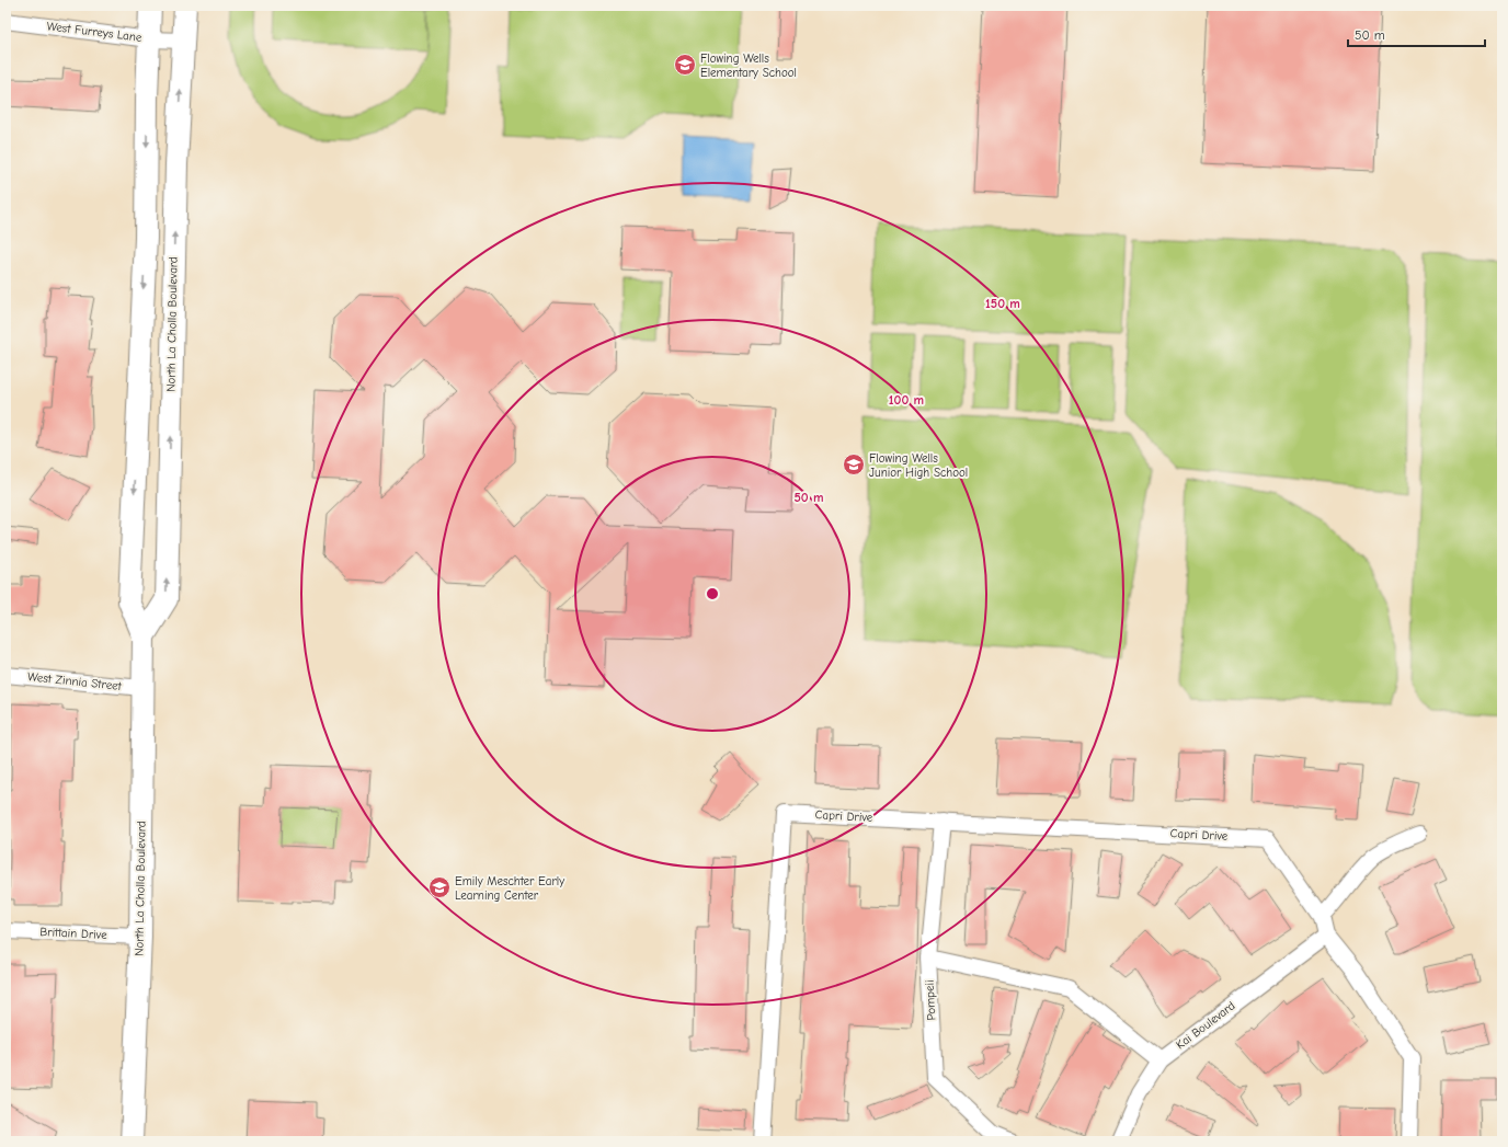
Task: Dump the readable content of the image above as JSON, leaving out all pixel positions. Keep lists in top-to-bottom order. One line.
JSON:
{"streets":{"street":["West Furreys Lane","North La Cholla Boulevard","West Zinnia Street","Capri Drive","Brittain Drive","Pompeii","Kai Boulevard"]},"crossings":[["West Furreys Lane","North La Cholla Boulevard"],["North La Cholla Boulevard","West Zinnia Street"],["North La Cholla Boulevard","Brittain Drive"],["Capri Drive","Pompeii"],["Capri Drive","Kai Boulevard"]],"places":{"school or university":["Flowing Wells Elementary School","Flowing Wells Junior High School","Emily Meschter Early Learning Center"]},"scale_bar":"50 m","rings":["150 m","100 m","50 m"]}
